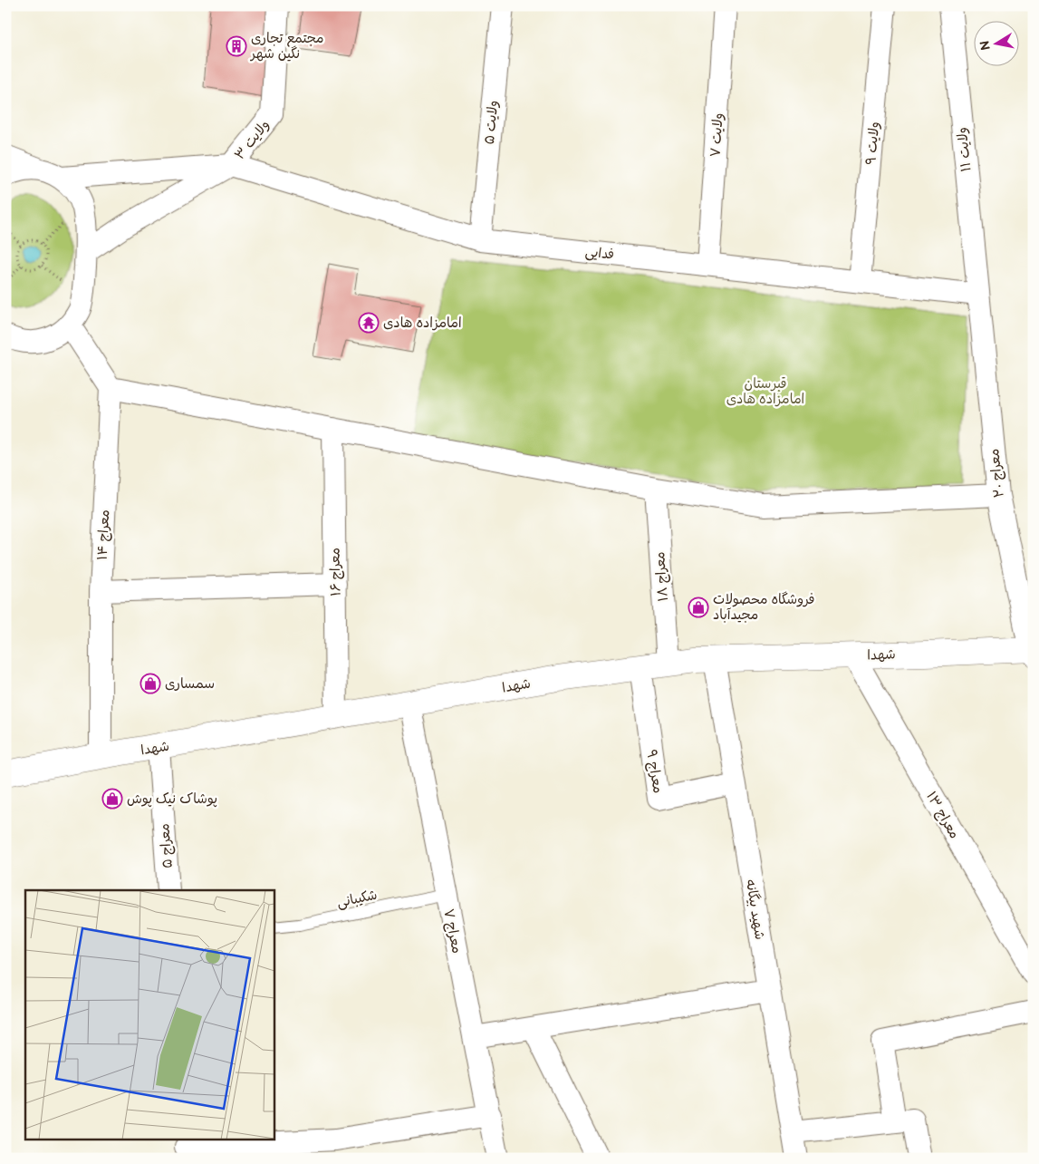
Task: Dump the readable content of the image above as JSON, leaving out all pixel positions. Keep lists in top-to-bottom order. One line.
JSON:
{"streets":{"street":["ولایت ۵","ولایت ۷","ولایت ۳","ولایت ۹","ولایت ۱۱","فدایی","معراج ۲۰","معراج ۱۴","معراج ۱۶","معراج ۱۸","شهدا","معراج ۹","معراج ۱۳","معراج ۵","شهید بیگانه","معراج ۷"],"lane":["شکیبانی"]},"crossings":[["ولایت ۵","فدایی"],["ولایت ۷","فدایی"],["ولایت ۳","فدایی"],["ولایت ۹","فدایی"],["ولایت ۱۱","فدایی"],["ولایت ۱۱","معراج ۲۰"],["فدایی","معراج ۲۰"],["معراج ۲۰","شهدا"],["معراج ۱۴","شهدا"],["معراج ۱۶","شهدا"],["معراج ۱۸","شهدا"],["شهدا","معراج ۹"],["شهدا","معراج ۱۳"],["شهدا","معراج ۵"],["شهدا","شهید بیگانه"],["شهدا","معراج ۷"],["معراج ۹","شهید بیگانه"],["شکیبانی","معراج ۷"]],"parks":["قبرستان امامزاده هادی"],"places":{"building":["مجتمع تجاری نگین شهر"],"temple":["امامزاده هادی"],"shop":["فروشگاه محصولات مجیدآباد","سمساری","پوشاک نیک پوش"]},"north":"left"}
